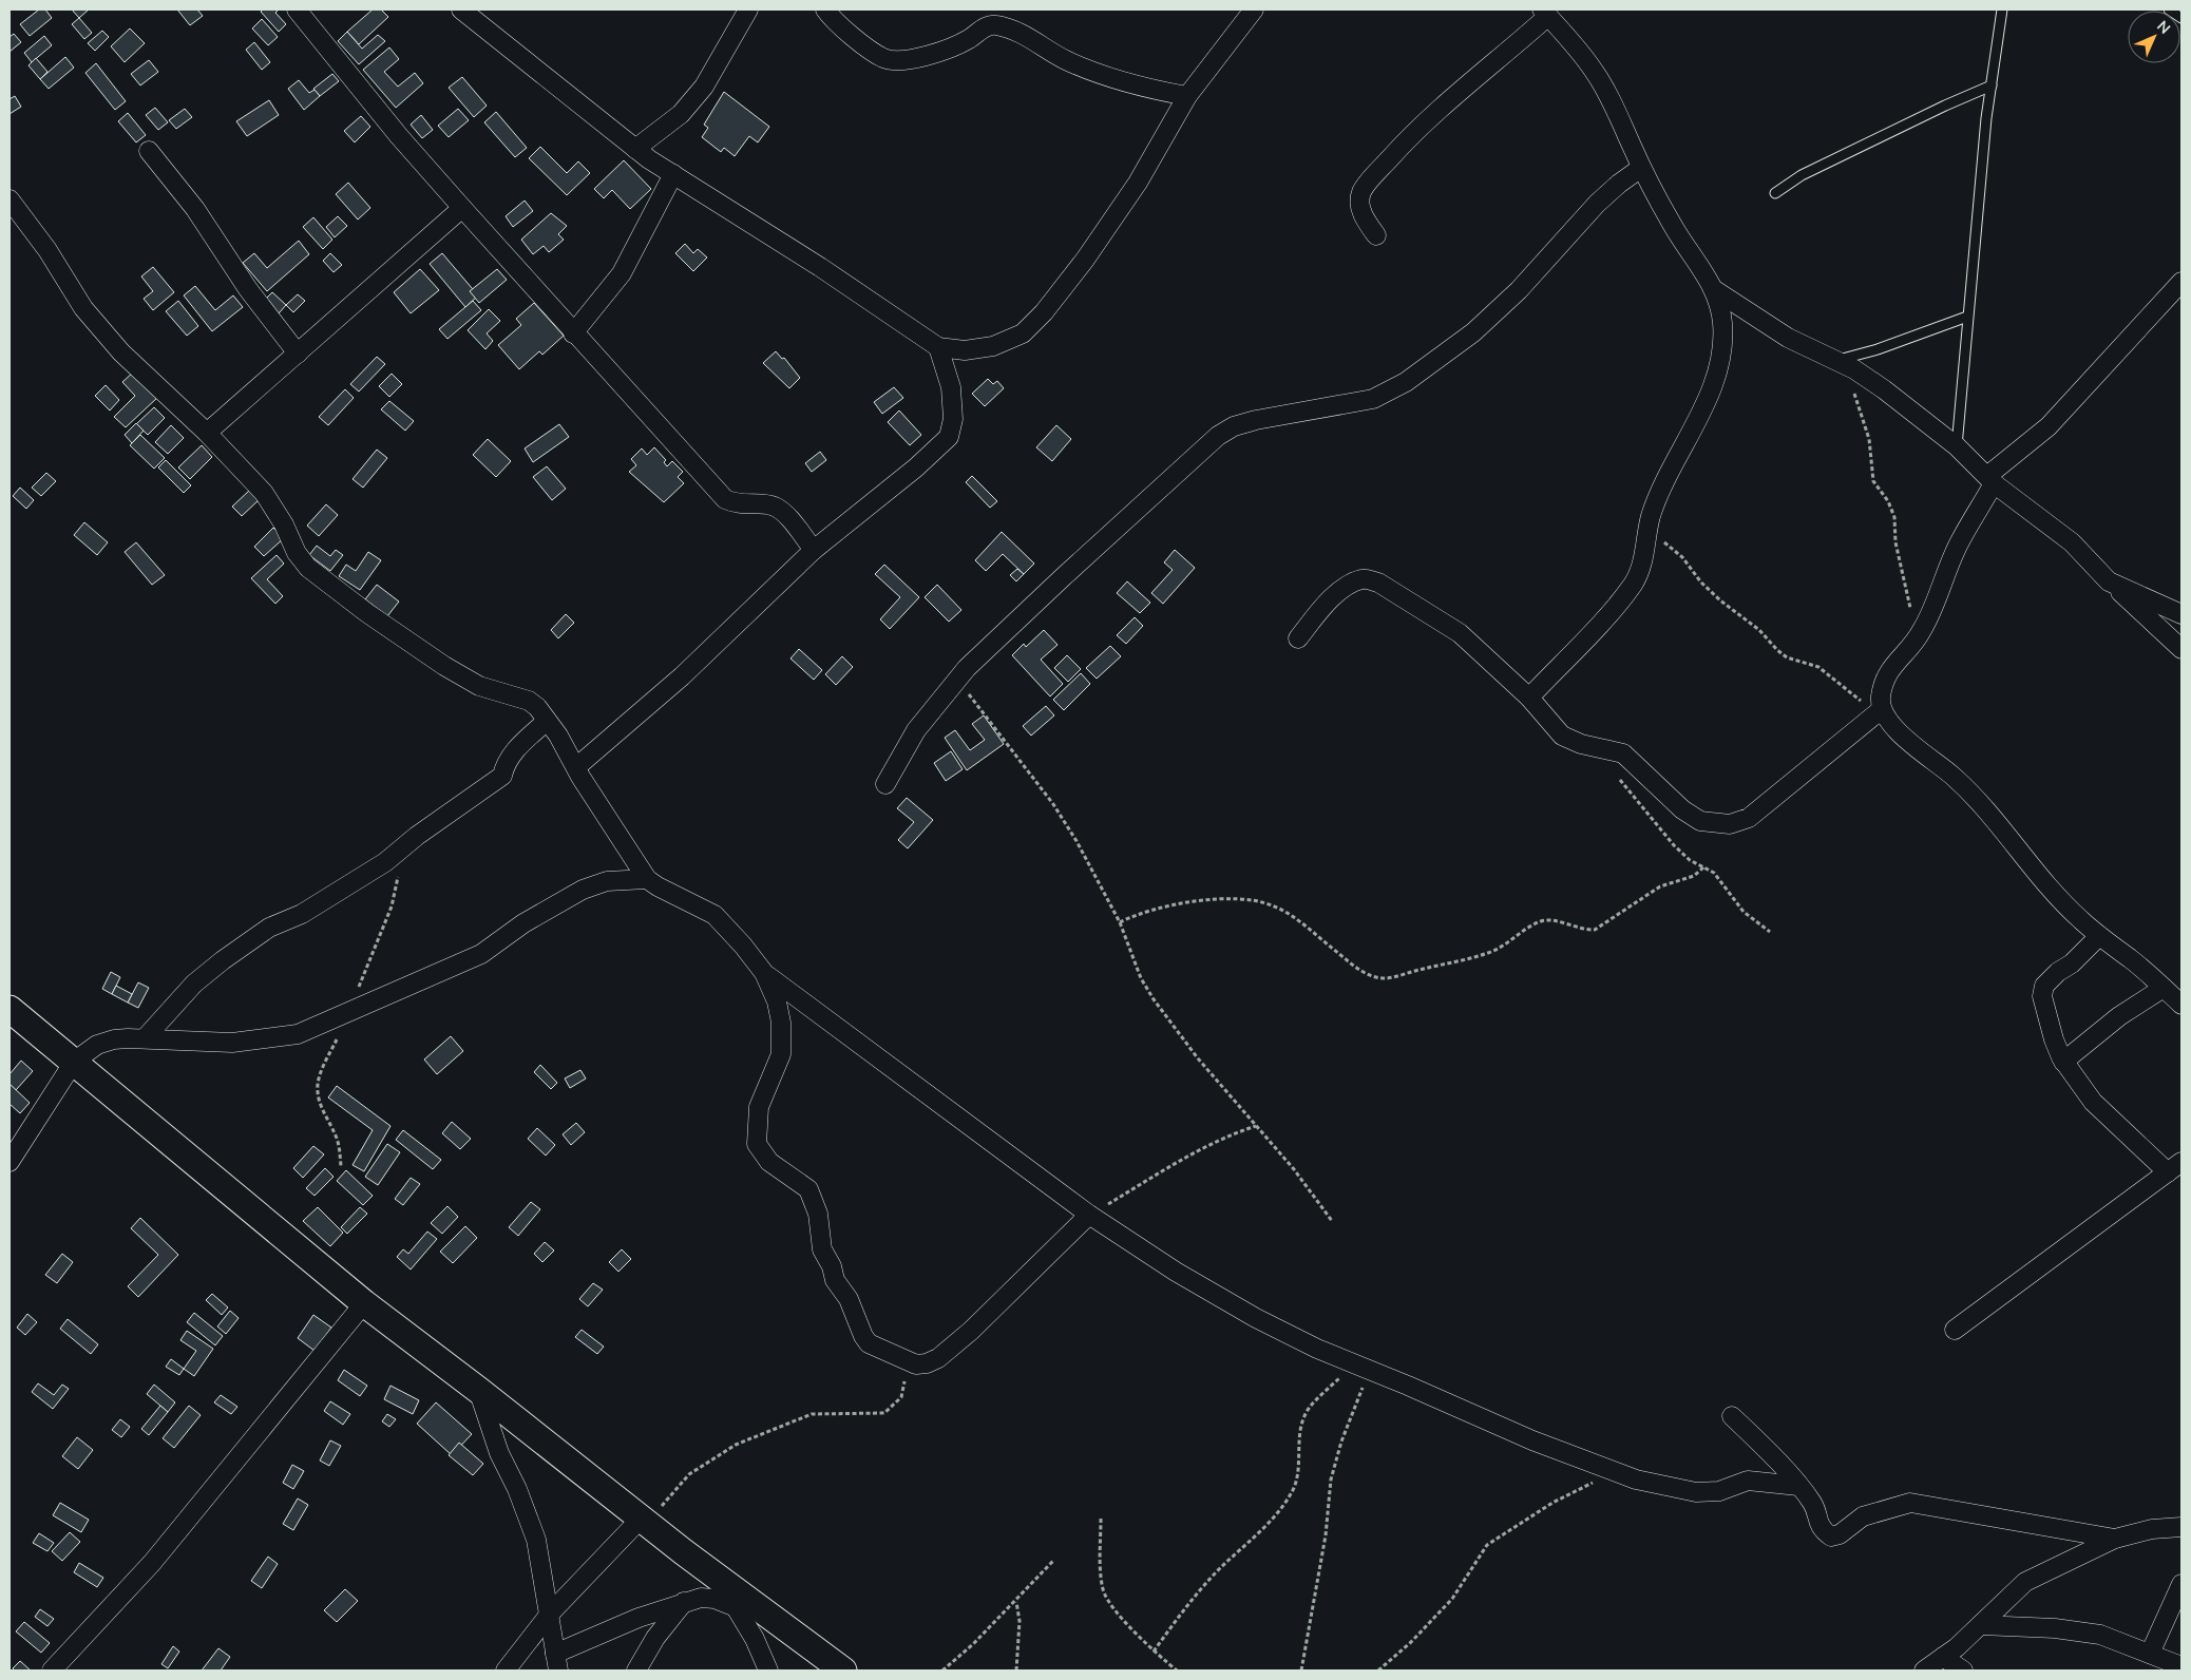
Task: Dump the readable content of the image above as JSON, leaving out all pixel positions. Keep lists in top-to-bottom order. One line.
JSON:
{"north":"top right"}
